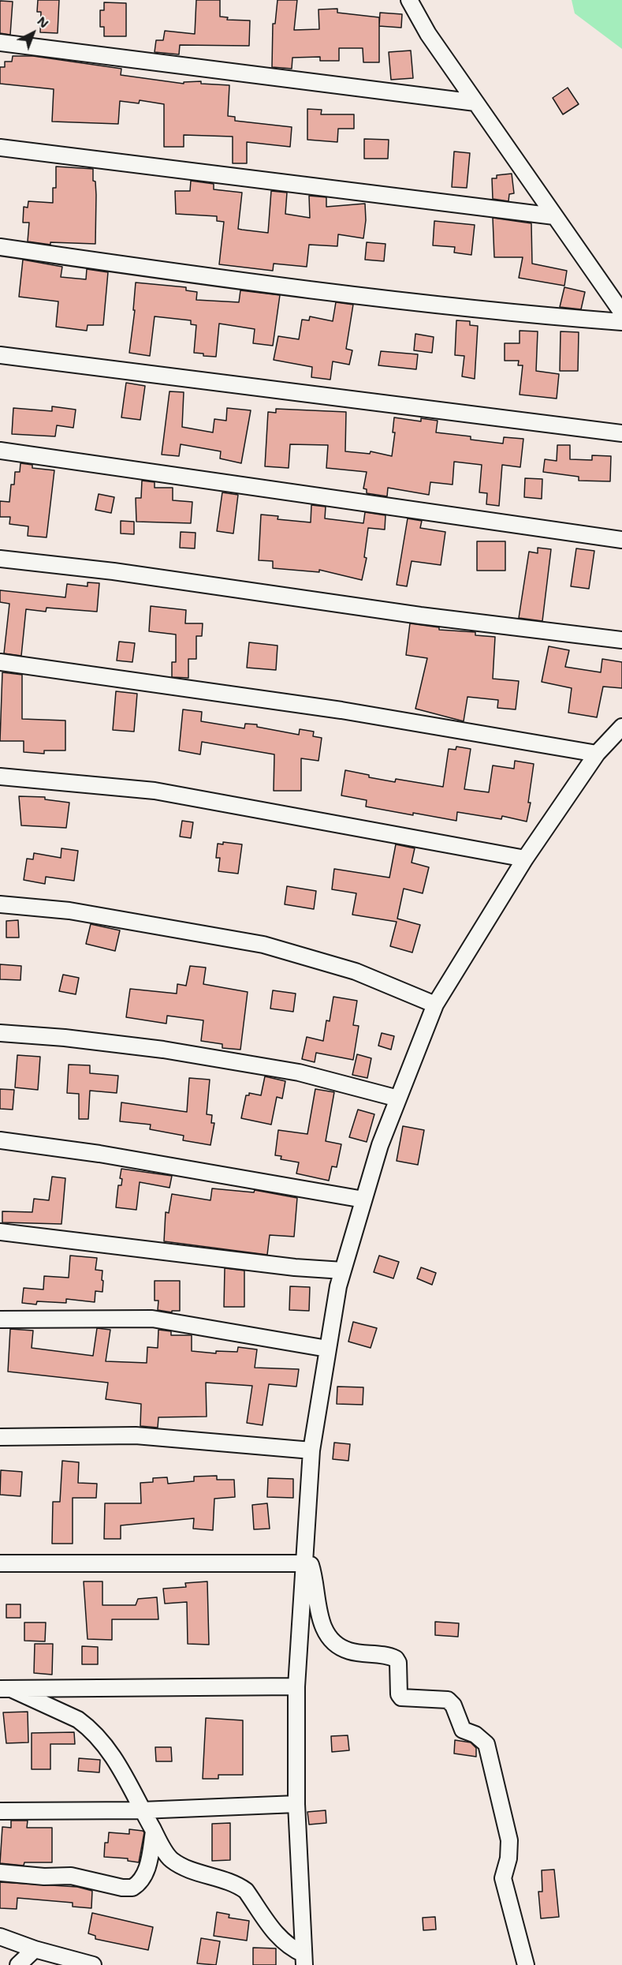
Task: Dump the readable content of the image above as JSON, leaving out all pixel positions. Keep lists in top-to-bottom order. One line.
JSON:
{"north":"top right"}
